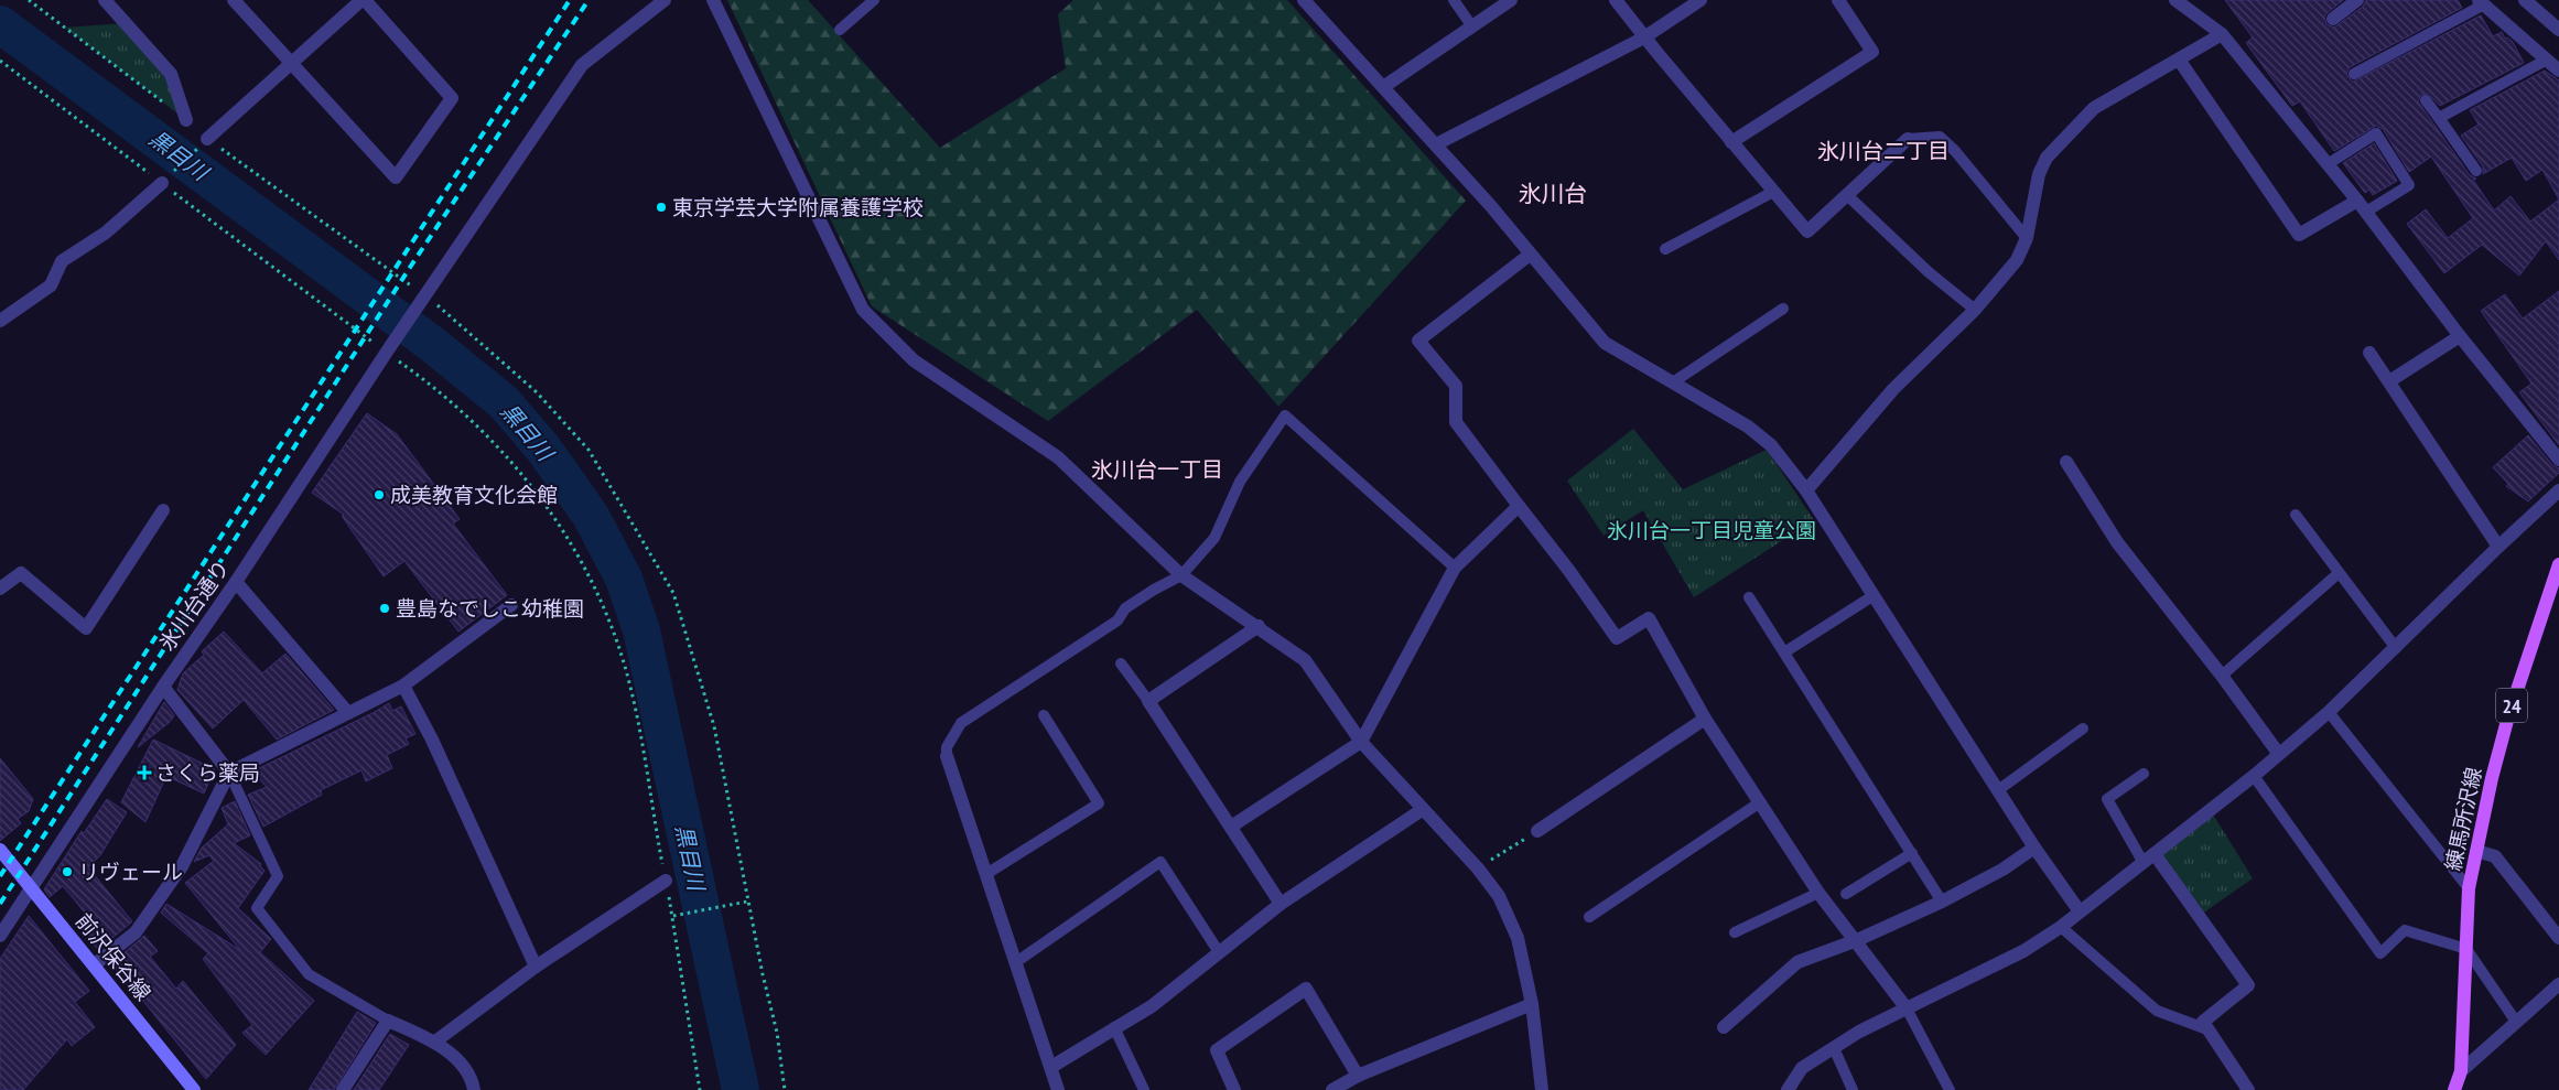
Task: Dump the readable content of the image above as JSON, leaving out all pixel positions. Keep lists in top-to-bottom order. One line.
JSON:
{"streets":{"main road":["24","練馬所沢線","前沢保谷線"],"street":["氷川台通り"]},"crossings":[["氷川台通り","前沢保谷線"]],"districts":["氷川台二丁目","氷川台","氷川台一丁目"],"water":["黒目川"],"parks":["氷川台一丁目児童公園"],"places":{"other":["東京学芸大学附属養護学校","成美教育文化会館","豊島なでしこ幼稚園","リヴェール"],"health":["さくら薬局"]}}
